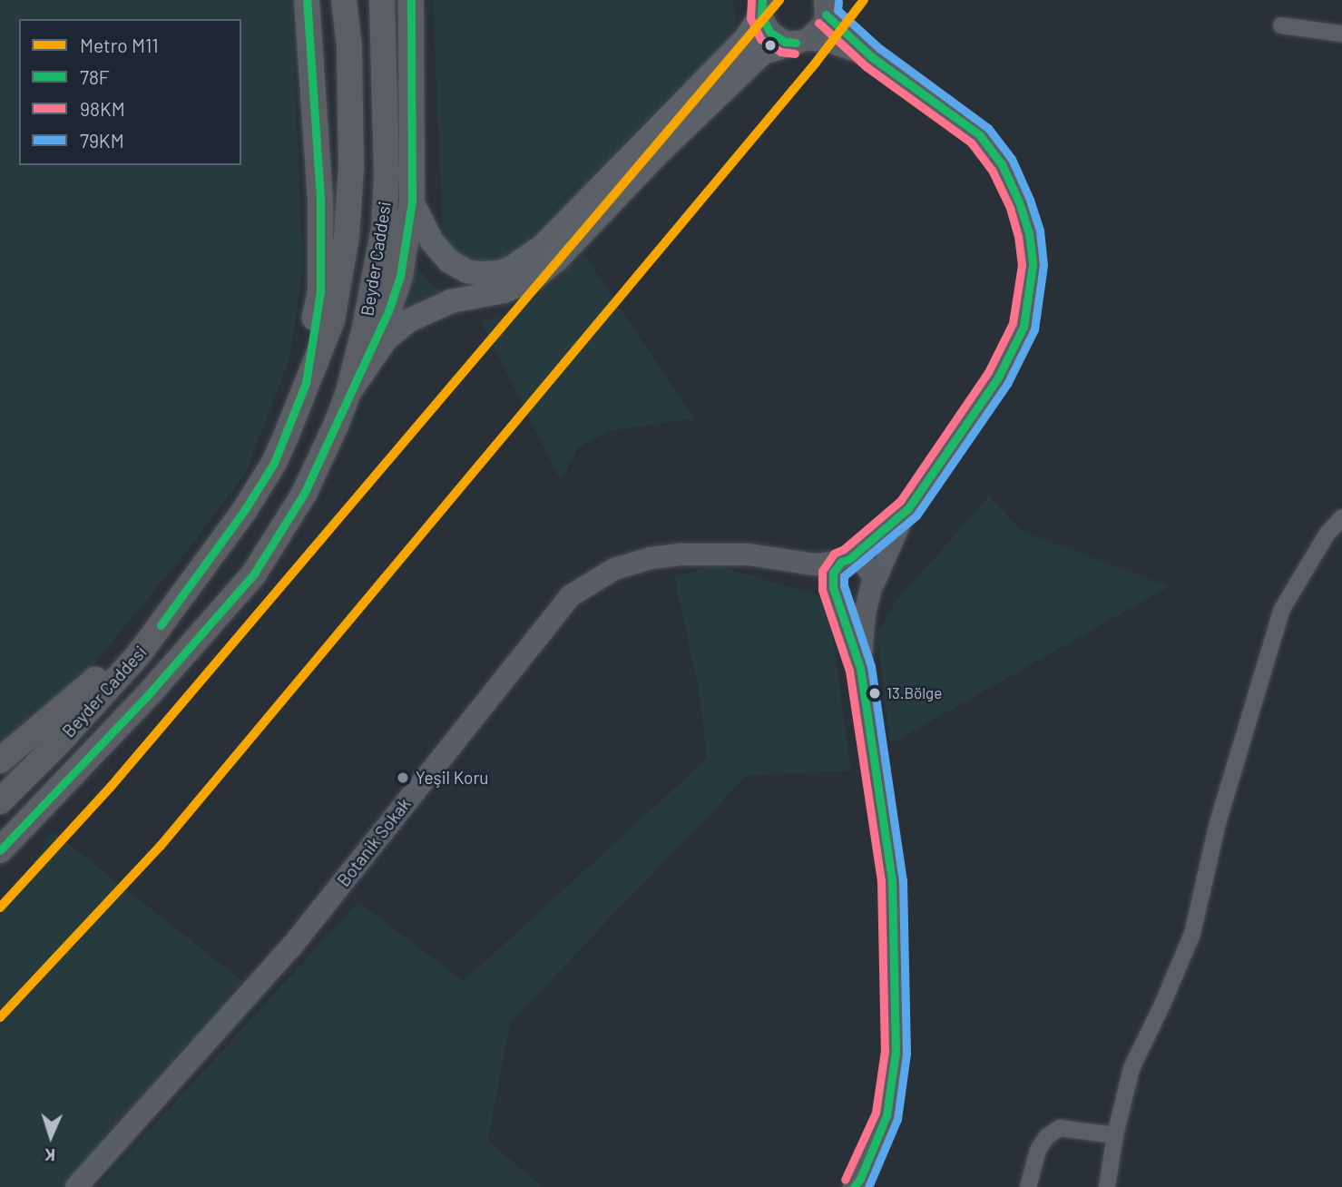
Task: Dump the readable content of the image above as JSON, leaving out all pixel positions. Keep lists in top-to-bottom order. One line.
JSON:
{"streets":{"highway":["Beyder Caddesi"],"main road":["Botanik Sokak"]},"places":["13.Bölge","Yeşil Koru"],"lines":["metro line M11","transit line 78F","transit line 98KM","transit line 79KM"],"legend":["Metro M11","78F","98KM","79KM"],"north":"bottom"}
